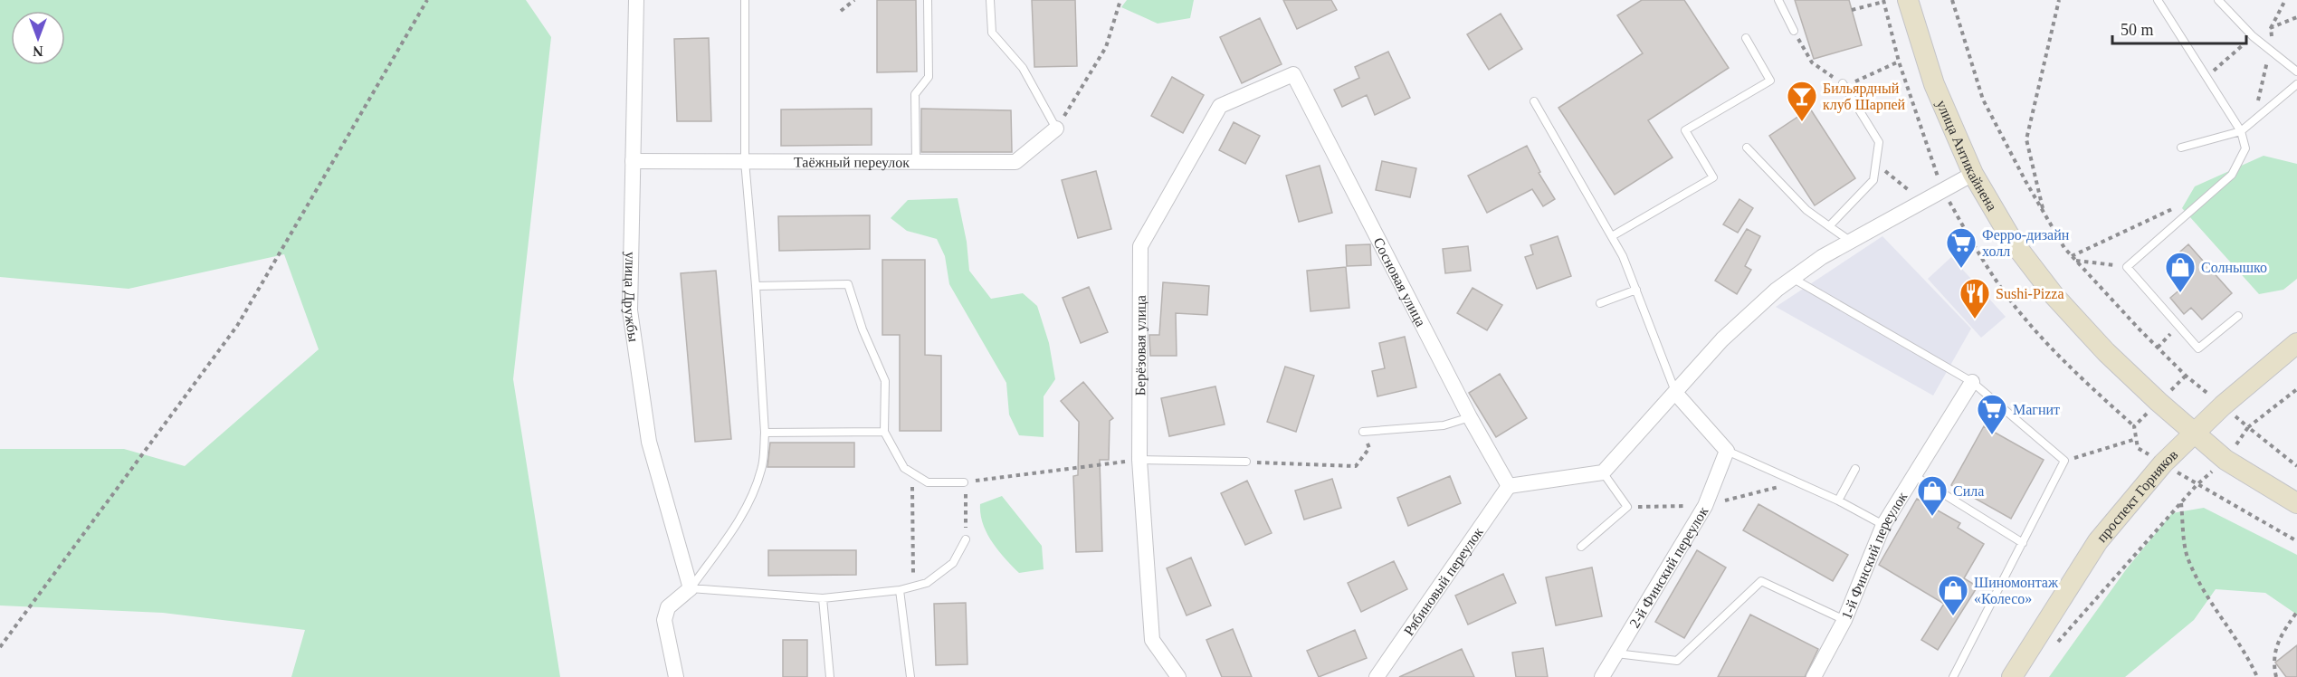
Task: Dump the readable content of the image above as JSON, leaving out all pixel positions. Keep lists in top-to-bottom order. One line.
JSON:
{"streets":{"main road":["улица Антикайнена","проспект Горняков"],"street":["Таёжный переулок","Сосновая улица","улица Дружбы","Берёзовая улица","1-й Финский переулок","2-й Финский переулок","Рябиновый переулок"]},"crossings":[["улица Антикайнена","проспект Горняков"],["Таёжный переулок","улица Дружбы"],["Сосновая улица","Берёзовая улица"],["Сосновая улица","Рябиновый переулок"]],"places":{"bar":["Бильярдный клуб Шарпей"],"supermarket":["Ферро-дизайн холл","Магнит"],"shop":["Солнышко","Сила","Шиномонтаж «Колесо»"],"restaurant":["Sushi-Pizza"]},"scale_bar":"50 m","north":"bottom"}
